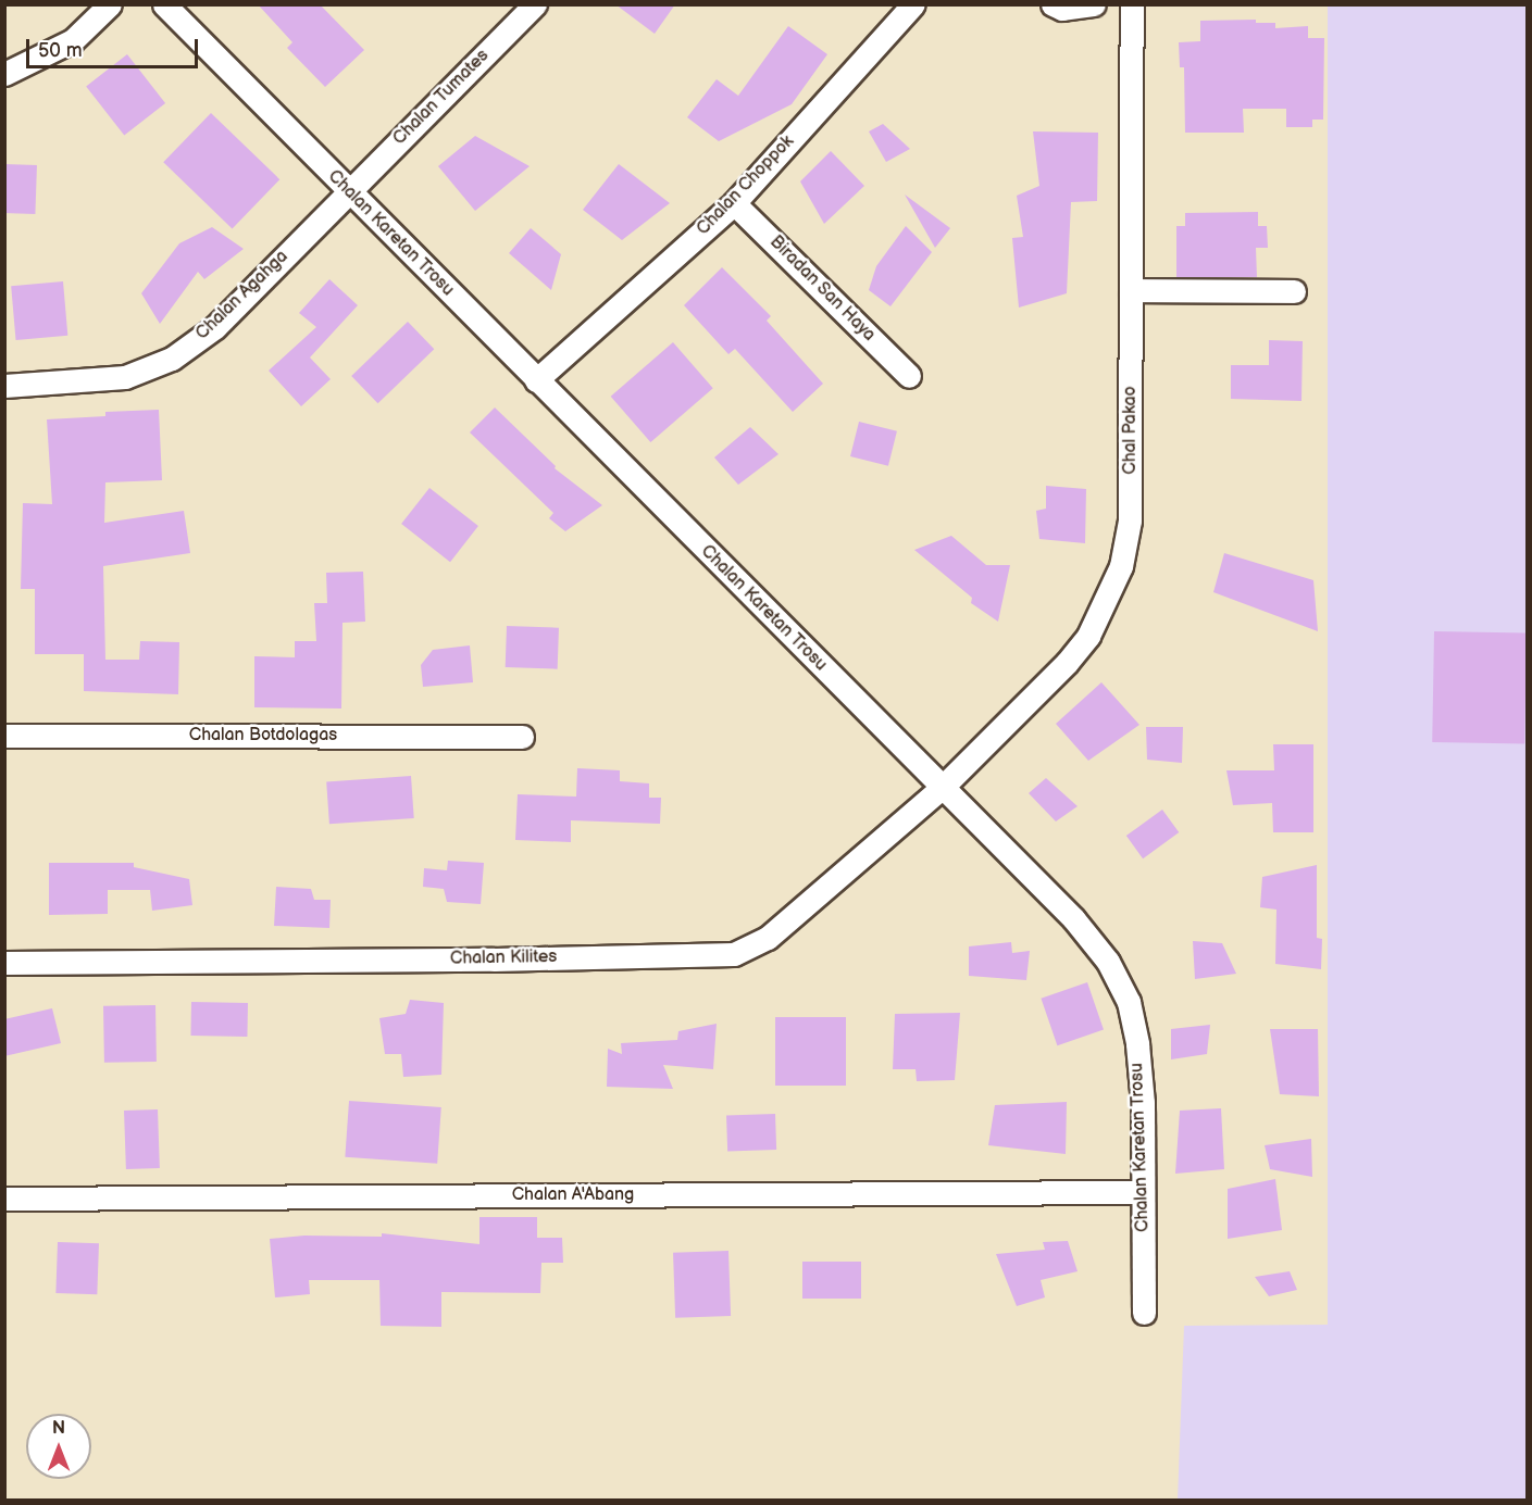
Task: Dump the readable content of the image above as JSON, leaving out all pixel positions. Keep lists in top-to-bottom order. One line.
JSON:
{"streets":{"street":["Chalan Tumates","Chalan Choppok","Chalan Karetan Trosu","Biradan San Haya","Chalan Agahga","Chal Pakao","Chalan Botdolagas","Chalan Kilites","Chalan A'Abang"]},"crossings":[["Chalan Tumates","Chalan Karetan Trosu"],["Chalan Tumates","Chalan Agahga"],["Chalan Choppok","Chalan Karetan Trosu"],["Chalan Choppok","Biradan San Haya"],["Chalan Karetan Trosu","Chalan Agahga"],["Chalan Karetan Trosu","Chal Pakao"],["Chalan Karetan Trosu","Chalan Kilites"],["Chalan Karetan Trosu","Chalan A'Abang"],["Chal Pakao","Chalan Kilites"]],"scale_bar":"50 m","north":"top"}
